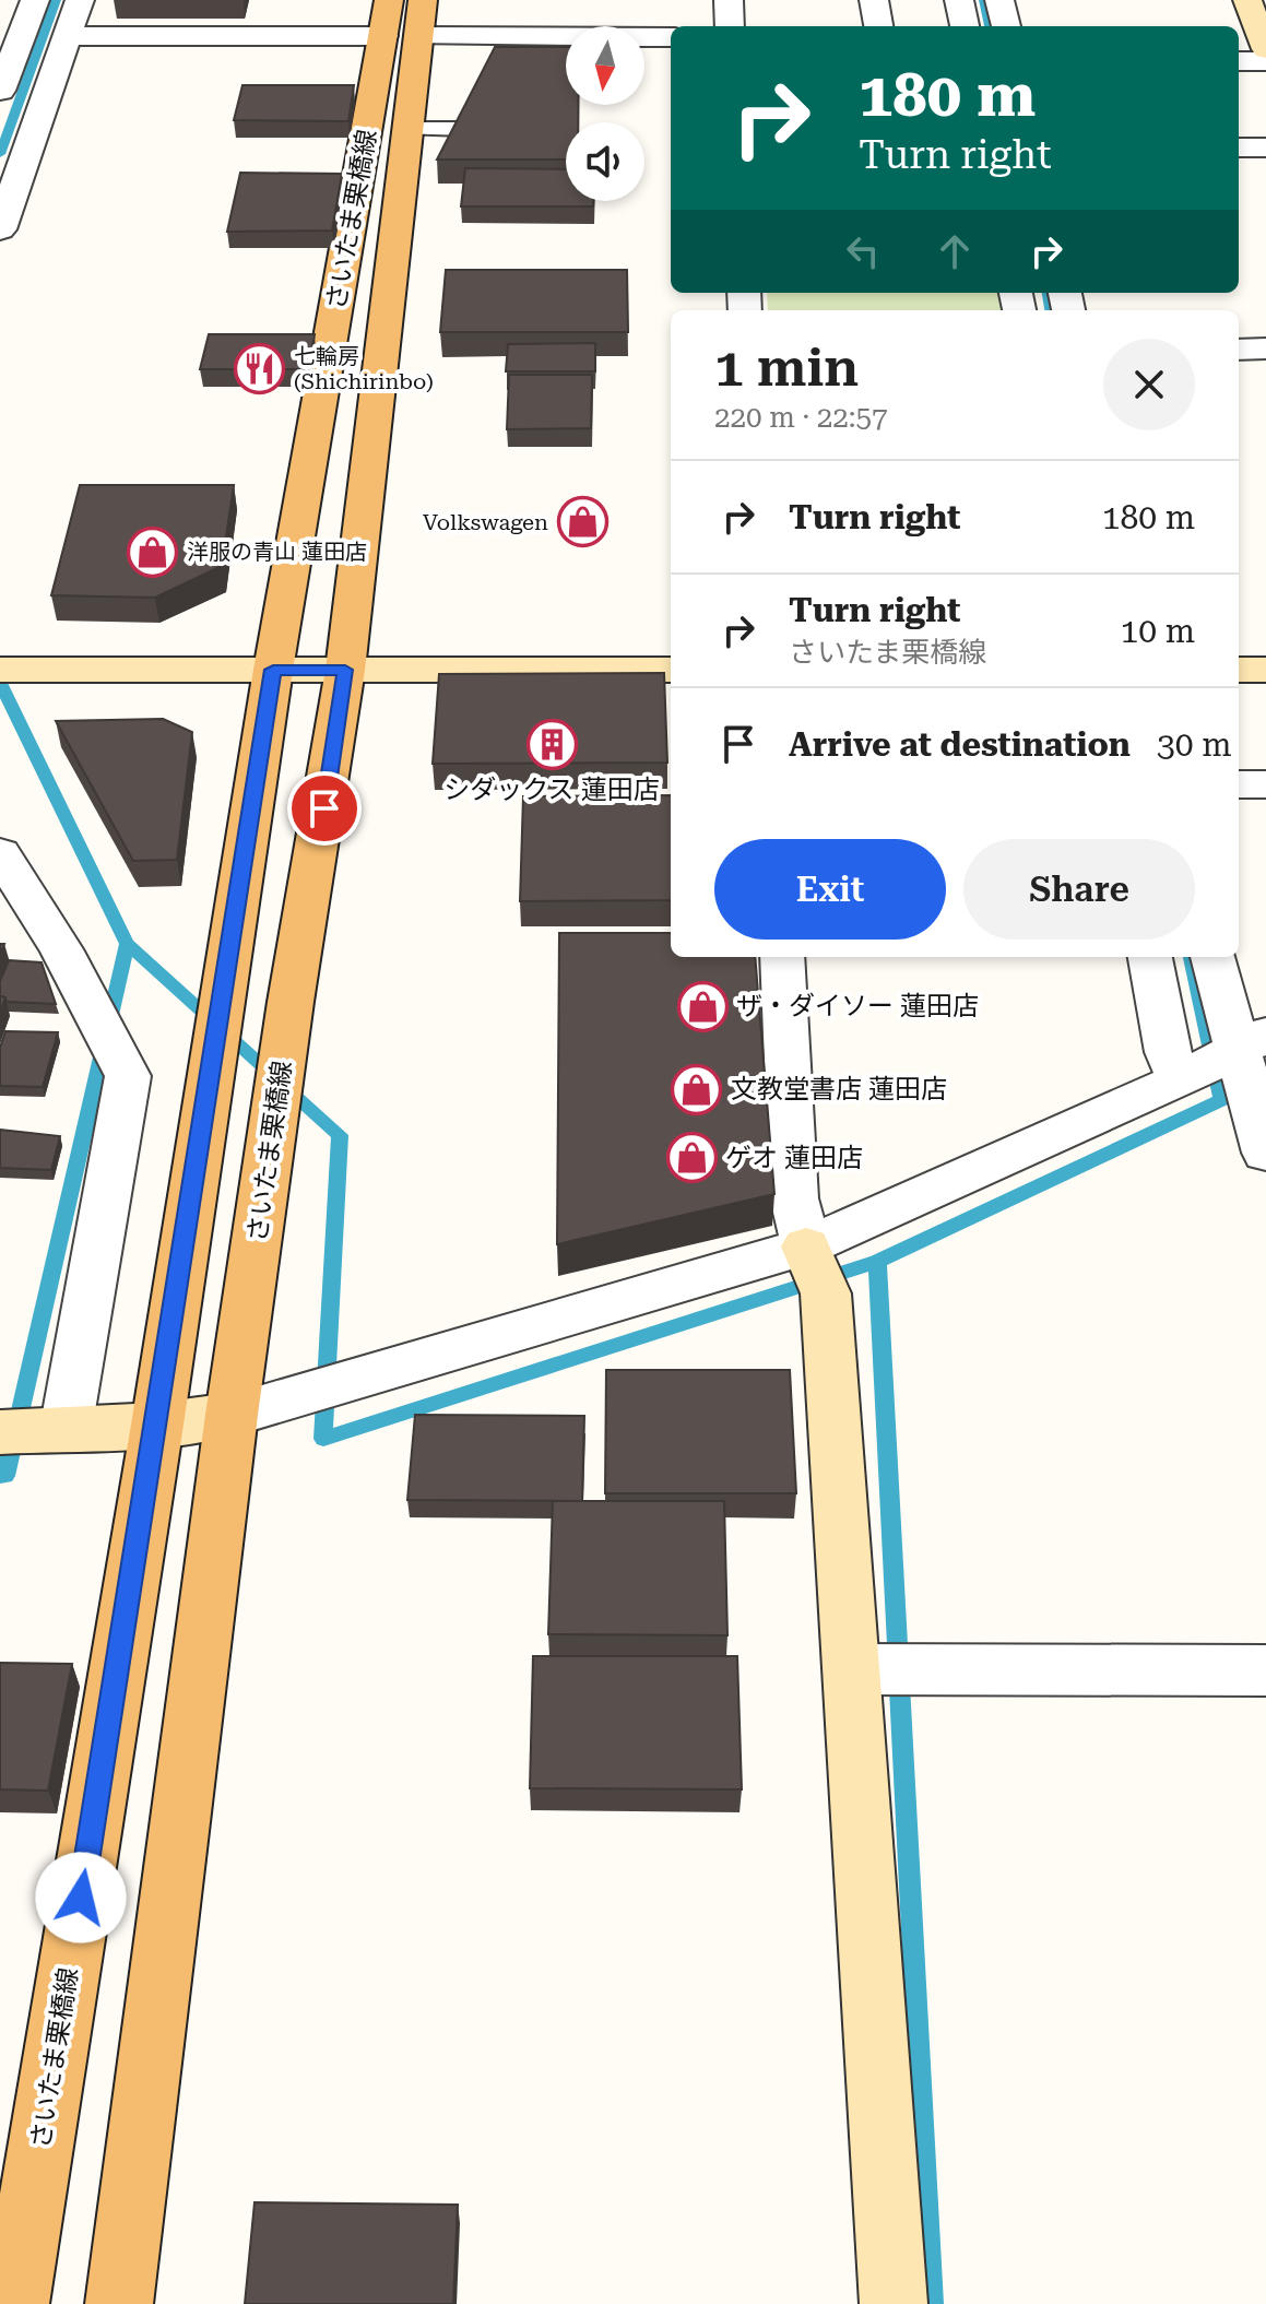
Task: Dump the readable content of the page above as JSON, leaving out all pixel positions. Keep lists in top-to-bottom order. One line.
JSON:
{"streets":{"main road":["さいたま栗橋線"]},"places":{"restaurant":["七輪房 (Shichirinbo)"],"shop":["Volkswagen","洋服の青山 蓮田店","ザ・ダイソー 蓮田店","文教堂書店 蓮田店","ゲオ 蓮田店"],"building":["シダックス 蓮田店"]},"north":"bottom","page":{"turn":["180 m","Turn right"],"heading":["1 min","220 m · 22:57"],"list":[{"name":"Turn right","value":"180 m"},{"name":"Turn right","note":"さいたま栗橋線","value":"10 m"},{"name":"Arrive at destination","value":"30 m"}],"buttons":["Exit","Share"]}}
